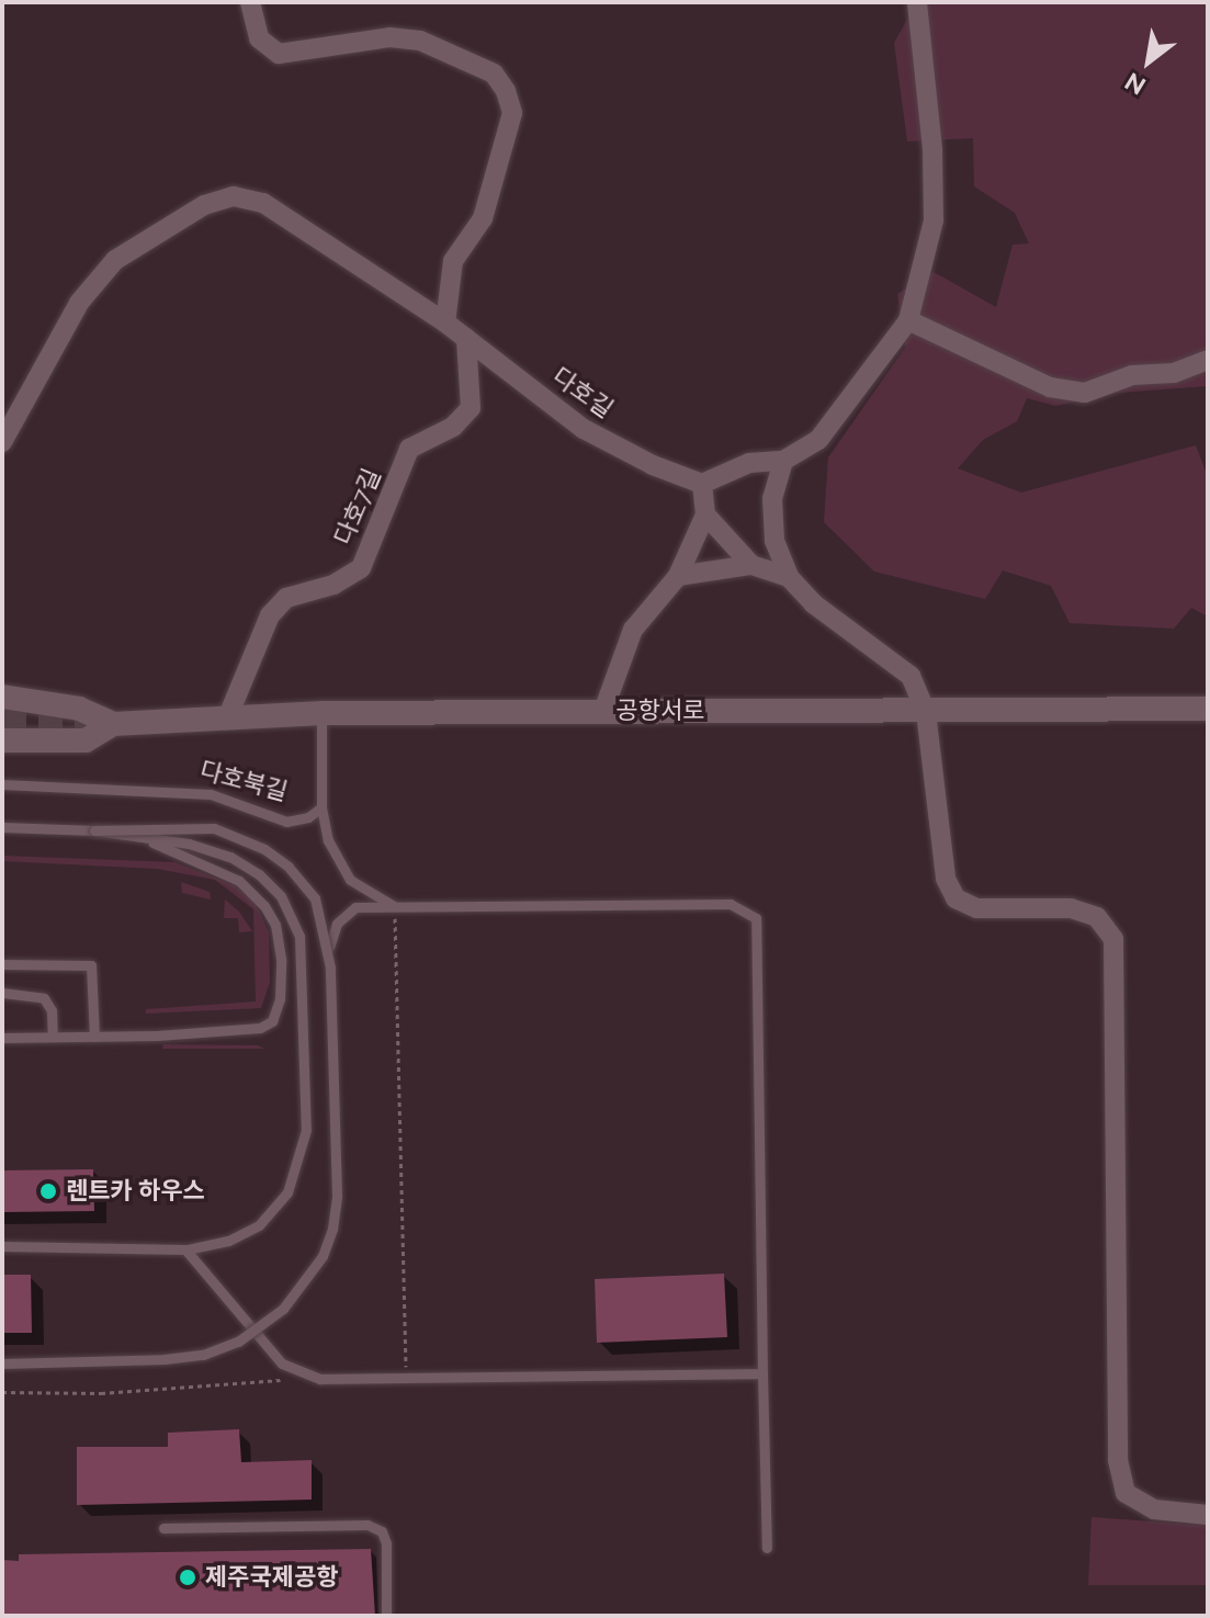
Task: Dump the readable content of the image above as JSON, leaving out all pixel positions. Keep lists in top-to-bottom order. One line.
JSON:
{"streets":{"street":["다호길","다호7길","공항서로"],"lane":["다호북길"]},"crossings":[["다호길","다호7길"],["다호7길","공항서로"],["공항서로","다호북길"]],"places":["렌트카 하우스","제주국제공항"],"north":"bottom left"}
